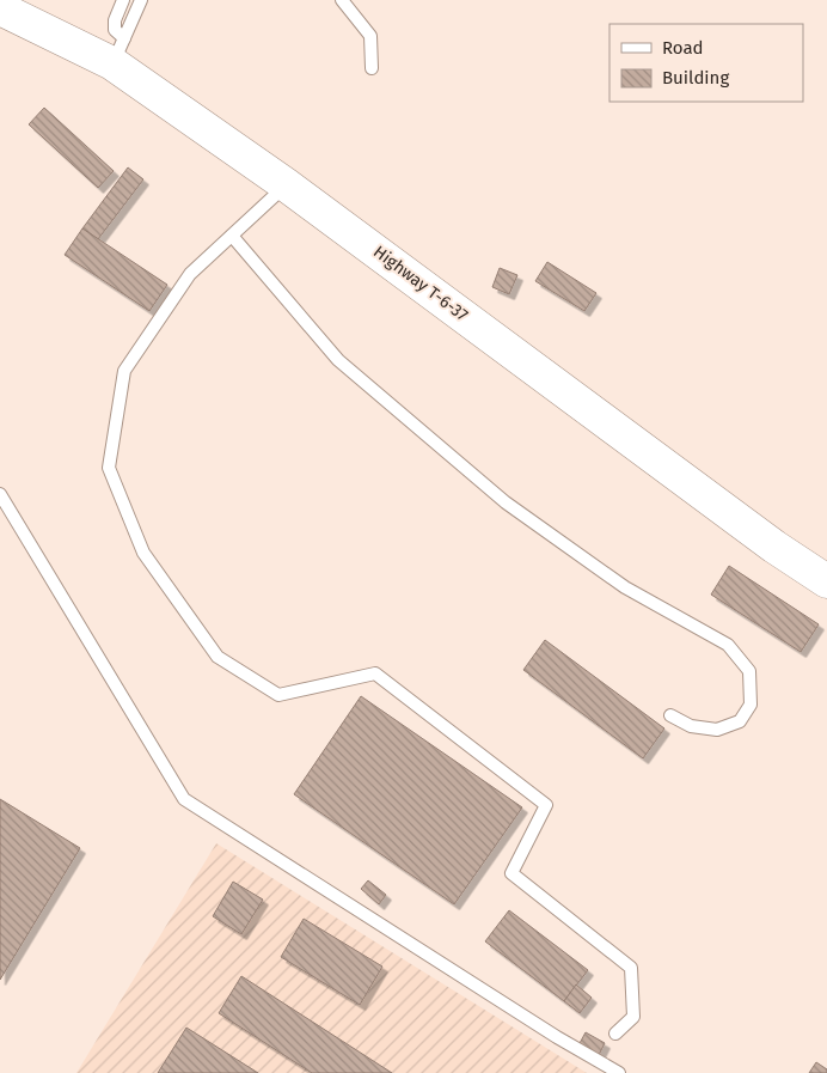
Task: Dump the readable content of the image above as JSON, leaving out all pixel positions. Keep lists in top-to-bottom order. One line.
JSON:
{"streets":{"main road":["Highway T-6-37"]},"legend":["Road","Building"]}
